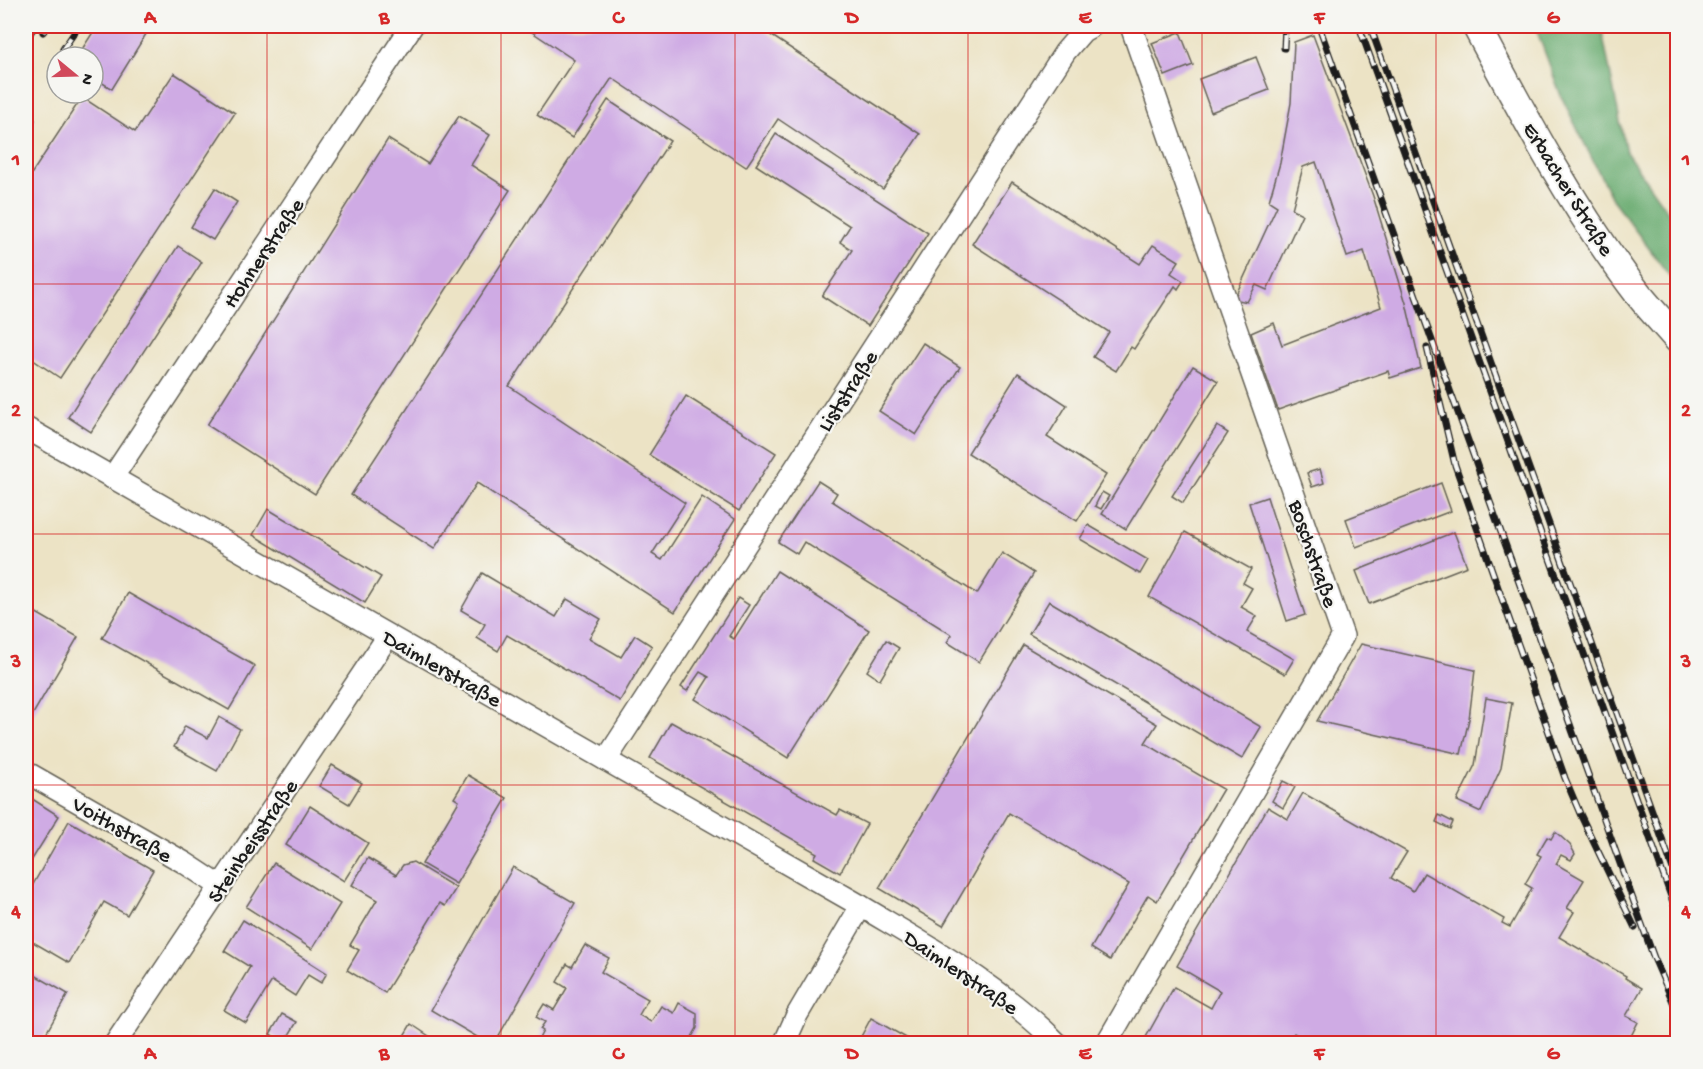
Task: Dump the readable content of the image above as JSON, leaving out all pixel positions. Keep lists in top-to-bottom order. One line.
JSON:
{"streets":{"main road":["Erbacher Straße"],"street":["Hohnerstraße","Liststraße","Boschstraße","Daimlerstraße","Voithstraße","Steinbeisstraße"]},"crossings":[["Hohnerstraße","Daimlerstraße"],["Liststraße","Daimlerstraße"],["Daimlerstraße","Steinbeisstraße"],["Voithstraße","Steinbeisstraße"]],"north":"right","grid":{"columns":["A","B","C","D","E","F","G"],"rows":["1","2","3","4"]}}
